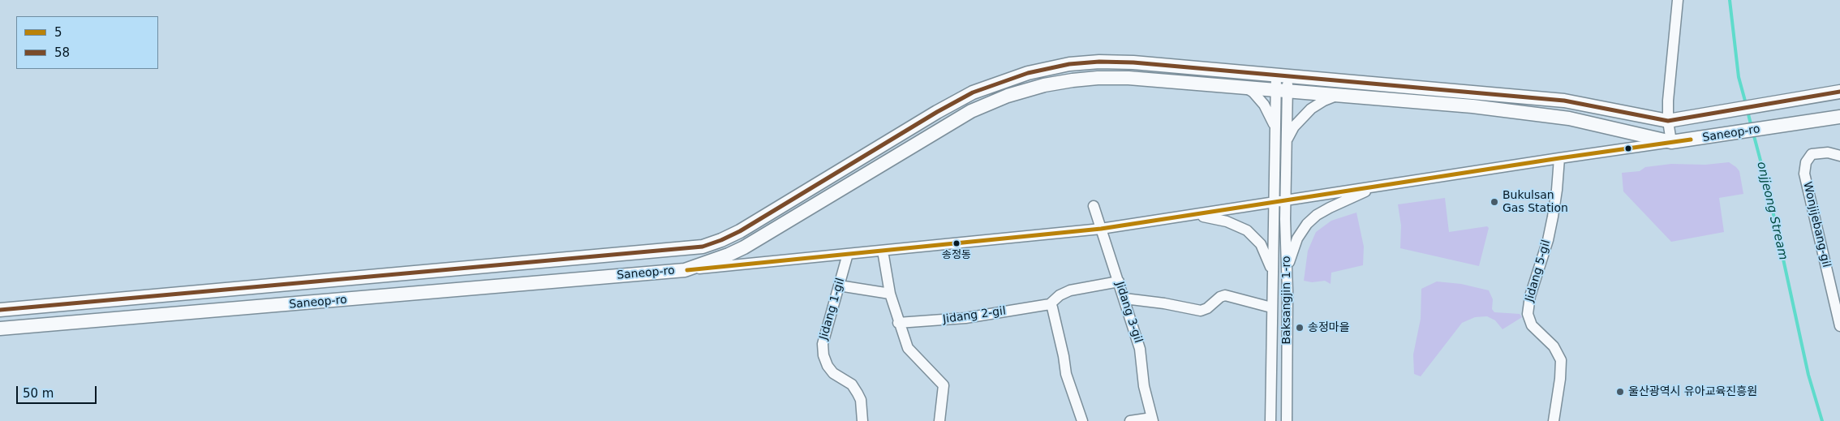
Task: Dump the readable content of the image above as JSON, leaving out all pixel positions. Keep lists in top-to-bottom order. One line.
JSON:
{"streets":{"main road":["Saneop-ro"],"street":["Wonjijebang-gil","Jidang 5-gil","Baksangjin 1-ro","Jidang 1-gil","Jidang 3-gil","Jidang 2-gil"]},"crossings":[["Saneop-ro","Jidang 5-gil"],["Saneop-ro","Baksangjin 1-ro"],["Saneop-ro","Jidang 1-gil"],["Saneop-ro","Jidang 3-gil"],["Jidang 3-gil","Jidang 2-gil"]],"water":["onjjeong Stream"],"places":["Bukulsan Gas Station","송정동","송정마을","울산광역시 유아교육진흥원"],"lines":["transit line 58","transit line 5"],"legend":["5","58"],"scale_bar":"50 m"}
